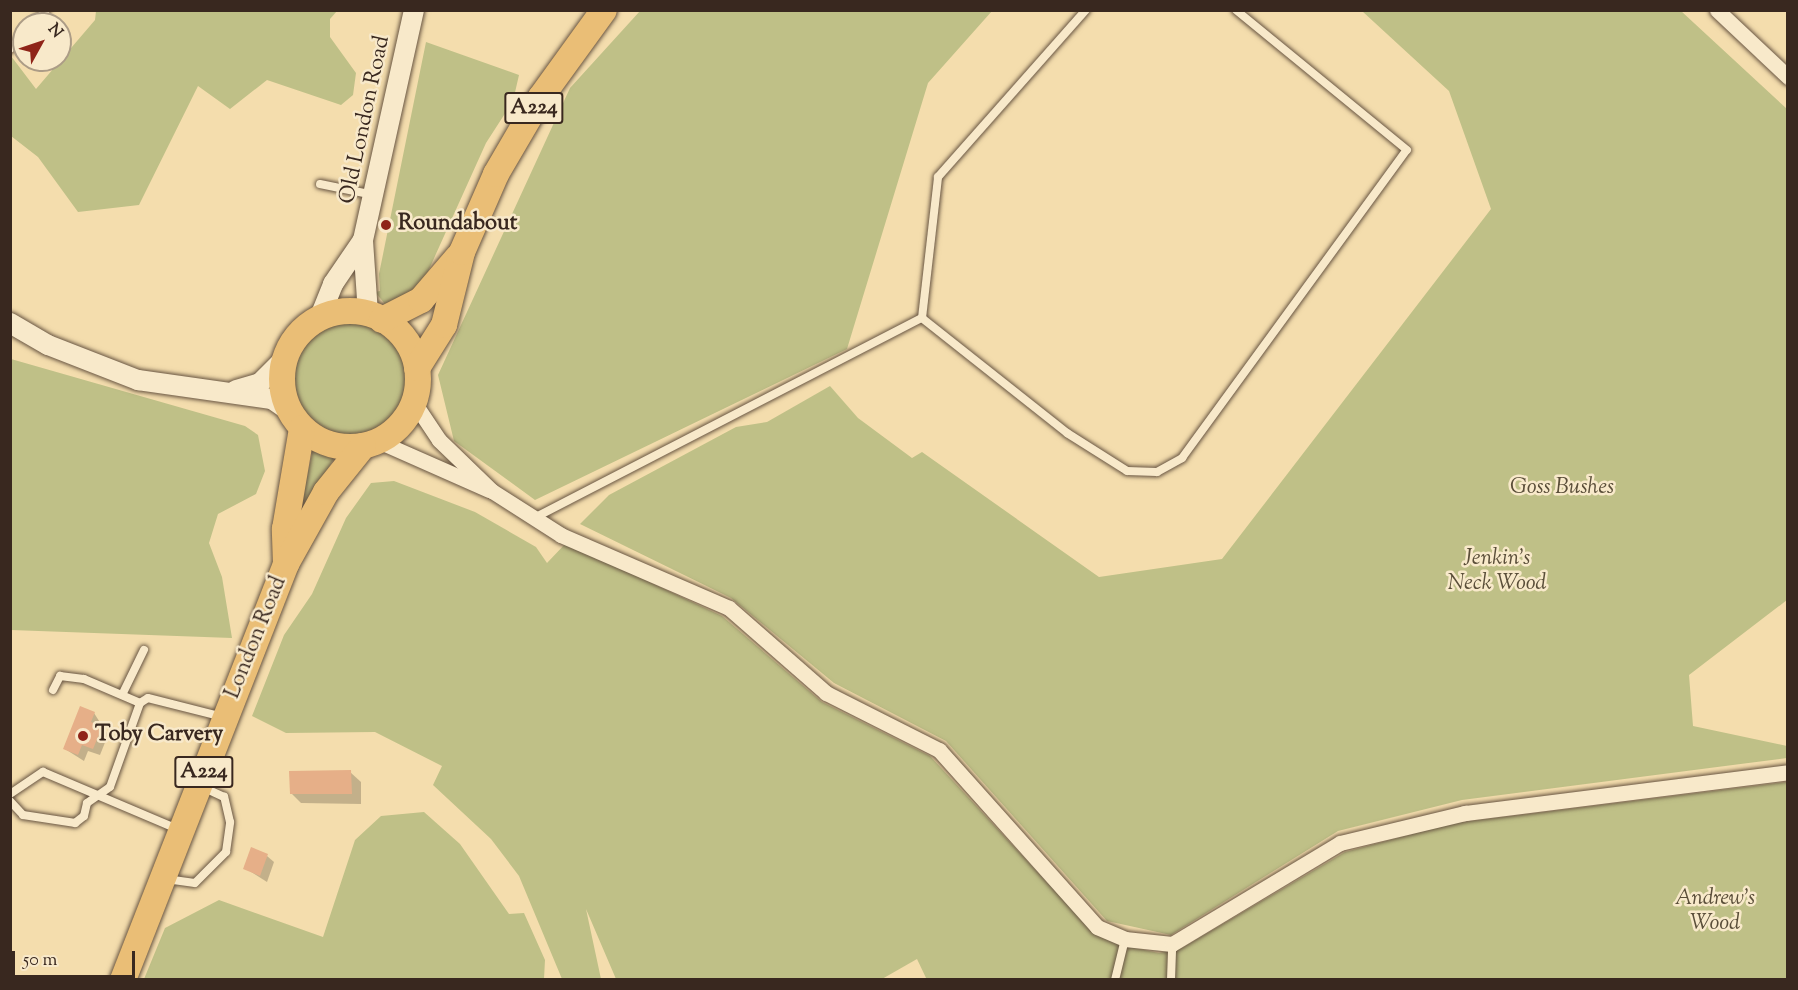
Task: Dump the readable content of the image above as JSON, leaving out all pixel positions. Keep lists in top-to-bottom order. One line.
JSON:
{"streets":{"main road":["A224","London Road"],"street":["Old London Road"]},"crossings":[["A224","Old London Road"],["A224","London Road"],["Old London Road","London Road"]],"parks":["Goss Bushes","Jenkin's Neck Wood","Andrew's Wood"],"places":["Roundabout","Toby Carvery"],"scale_bar":"50 m","north":"top right"}
